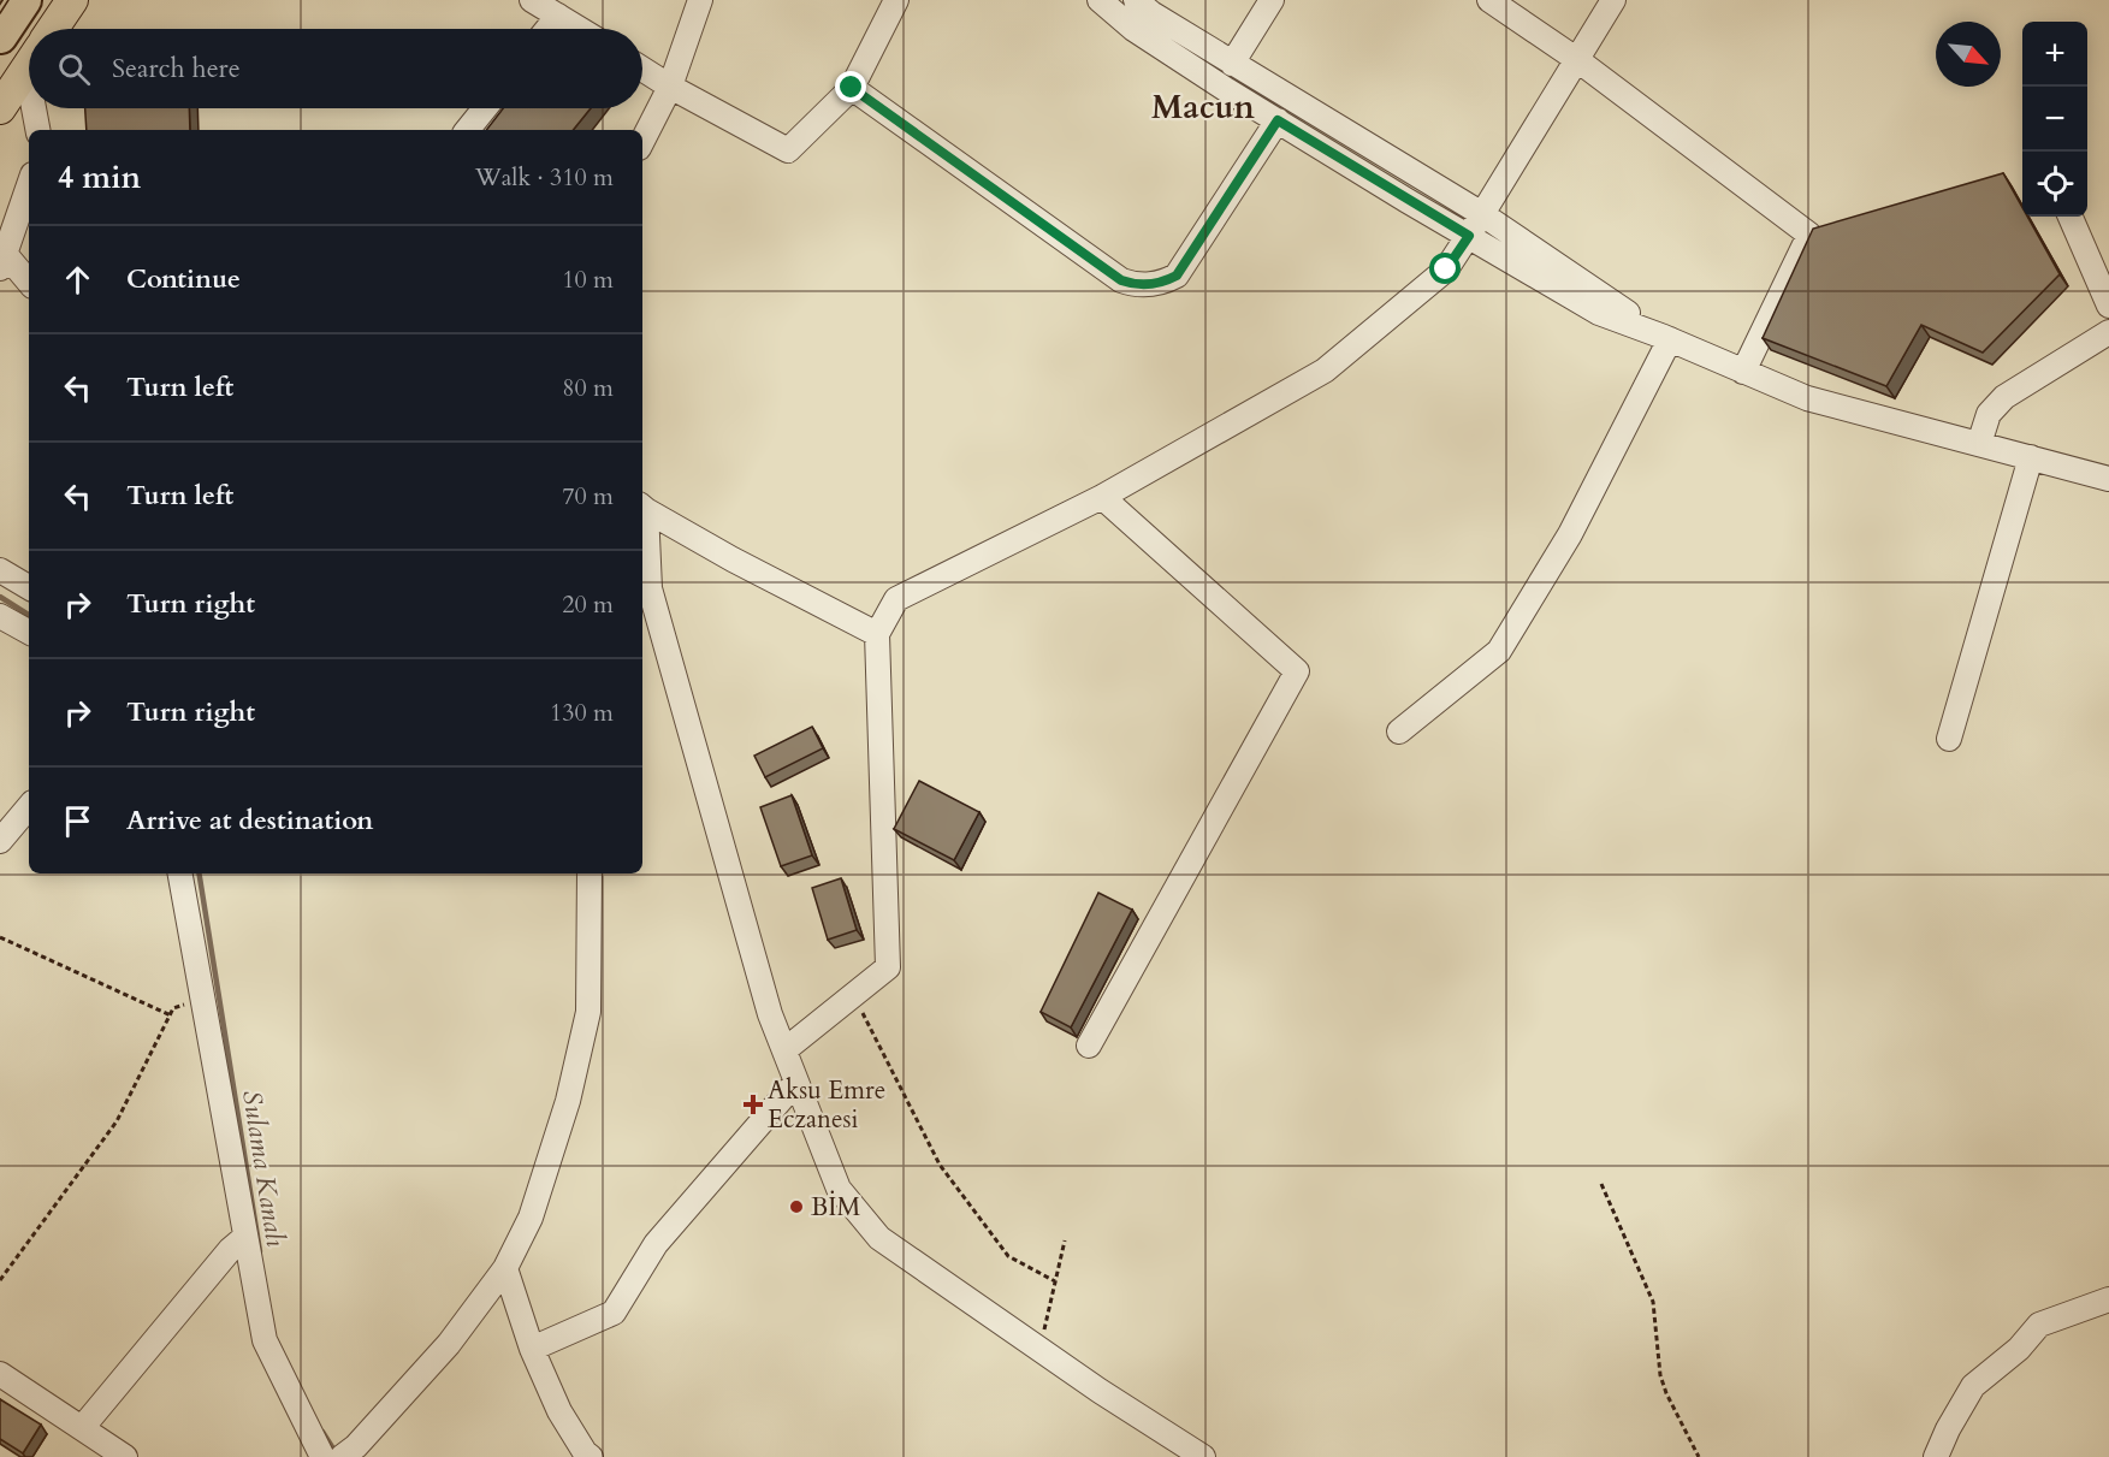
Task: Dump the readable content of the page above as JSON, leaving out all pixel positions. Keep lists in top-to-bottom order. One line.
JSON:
{"districts":["Macun"],"water":["Sulama Kanalı"],"places":{"health":["Aksu Emre Eczanesi"],"other":["BİM"]},"north":"bottom right","page":{"map_buttons":["+","−"],"search":"Search here","heading":["4 min","Walk · 310 m"],"list":[["Continue","10 m"],["Turn left","80 m"],["Turn left","70 m"],["Turn right","20 m"],["Turn right","130 m"],"Arrive at destination"]}}
